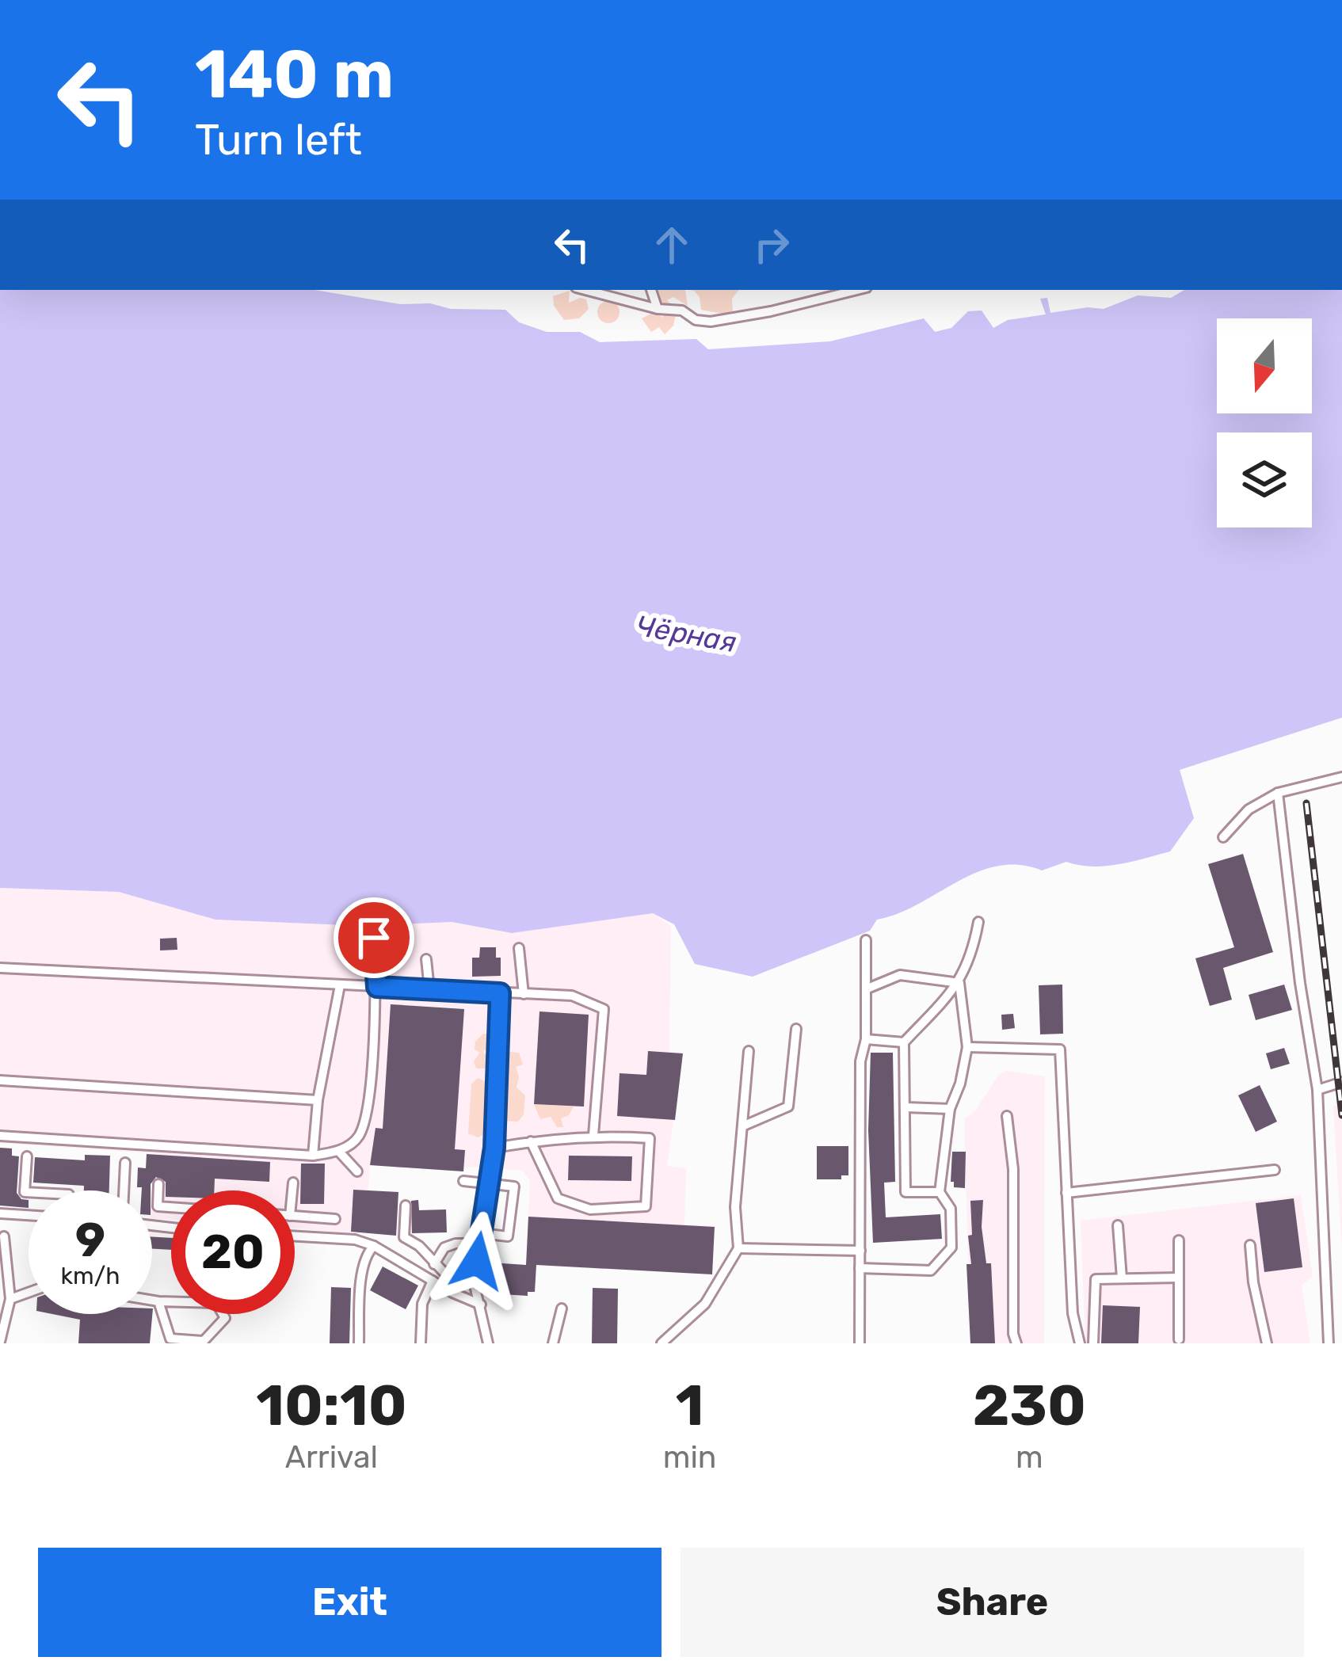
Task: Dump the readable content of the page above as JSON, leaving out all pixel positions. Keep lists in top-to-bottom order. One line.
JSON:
{"water":["Чёрная"],"north":"bottom","page":{"turn":["140 m","Turn left"],"speed":"9 km/h","limit":"20","eta":["10:10","Arrival","1","min","230","m"],"buttons":["Exit","Share"]}}
